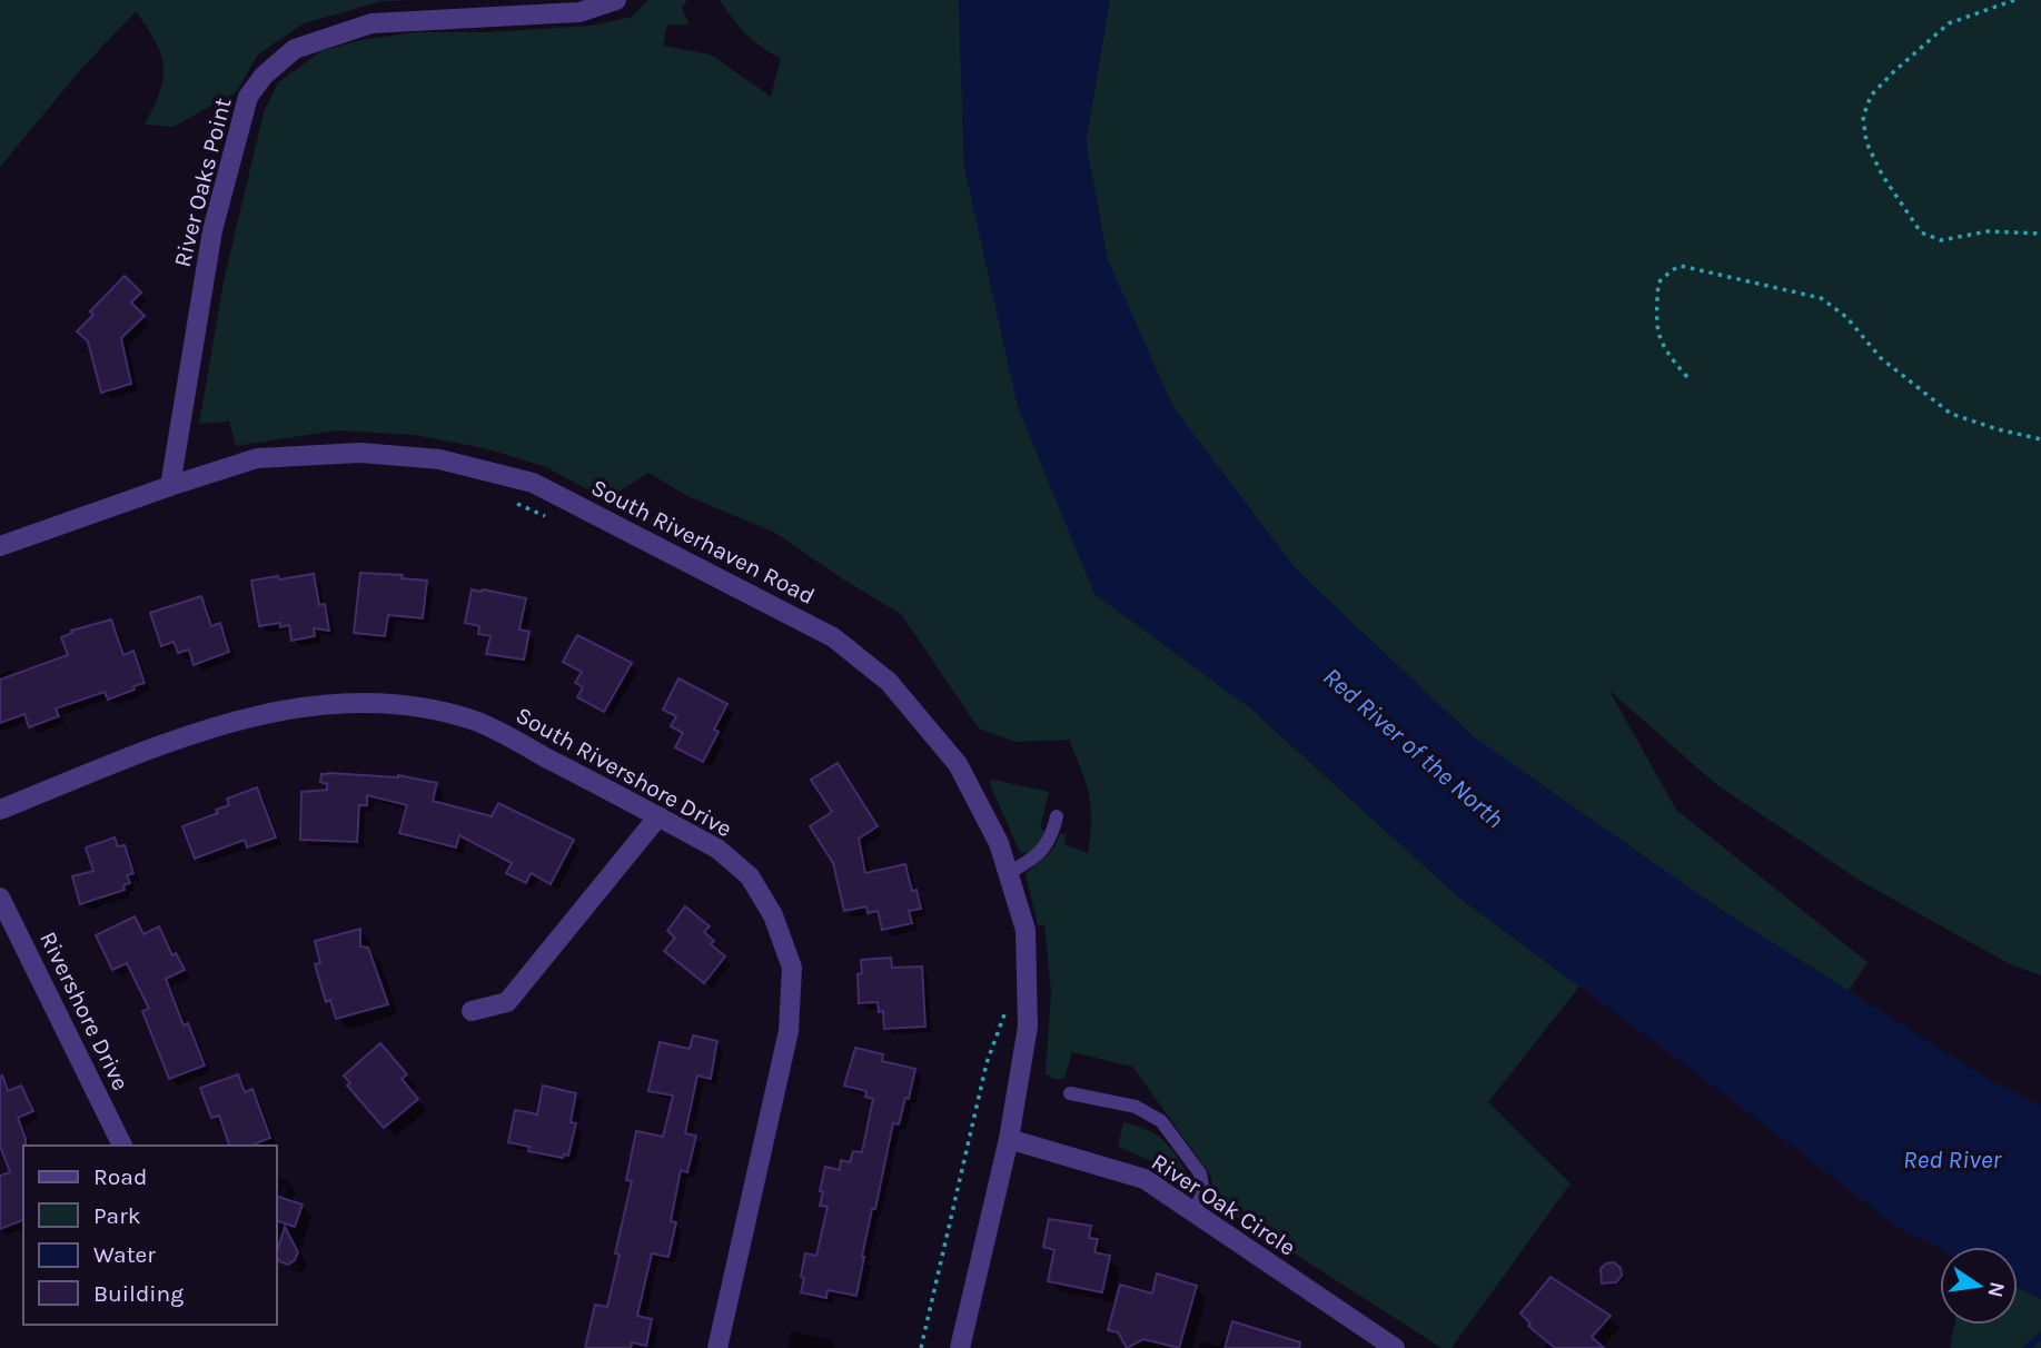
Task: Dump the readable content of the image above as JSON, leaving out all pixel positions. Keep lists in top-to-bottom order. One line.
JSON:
{"streets":{"street":["River Oaks Point","South Riverhaven Road","South Rivershore Drive","Rivershore Drive","River Oak Circle"]},"crossings":[["River Oaks Point","South Riverhaven Road"],["South Riverhaven Road","River Oak Circle"]],"water":["Red River of the North","Red River"],"legend":["Road","Park","Water","Building"],"north":"right"}
